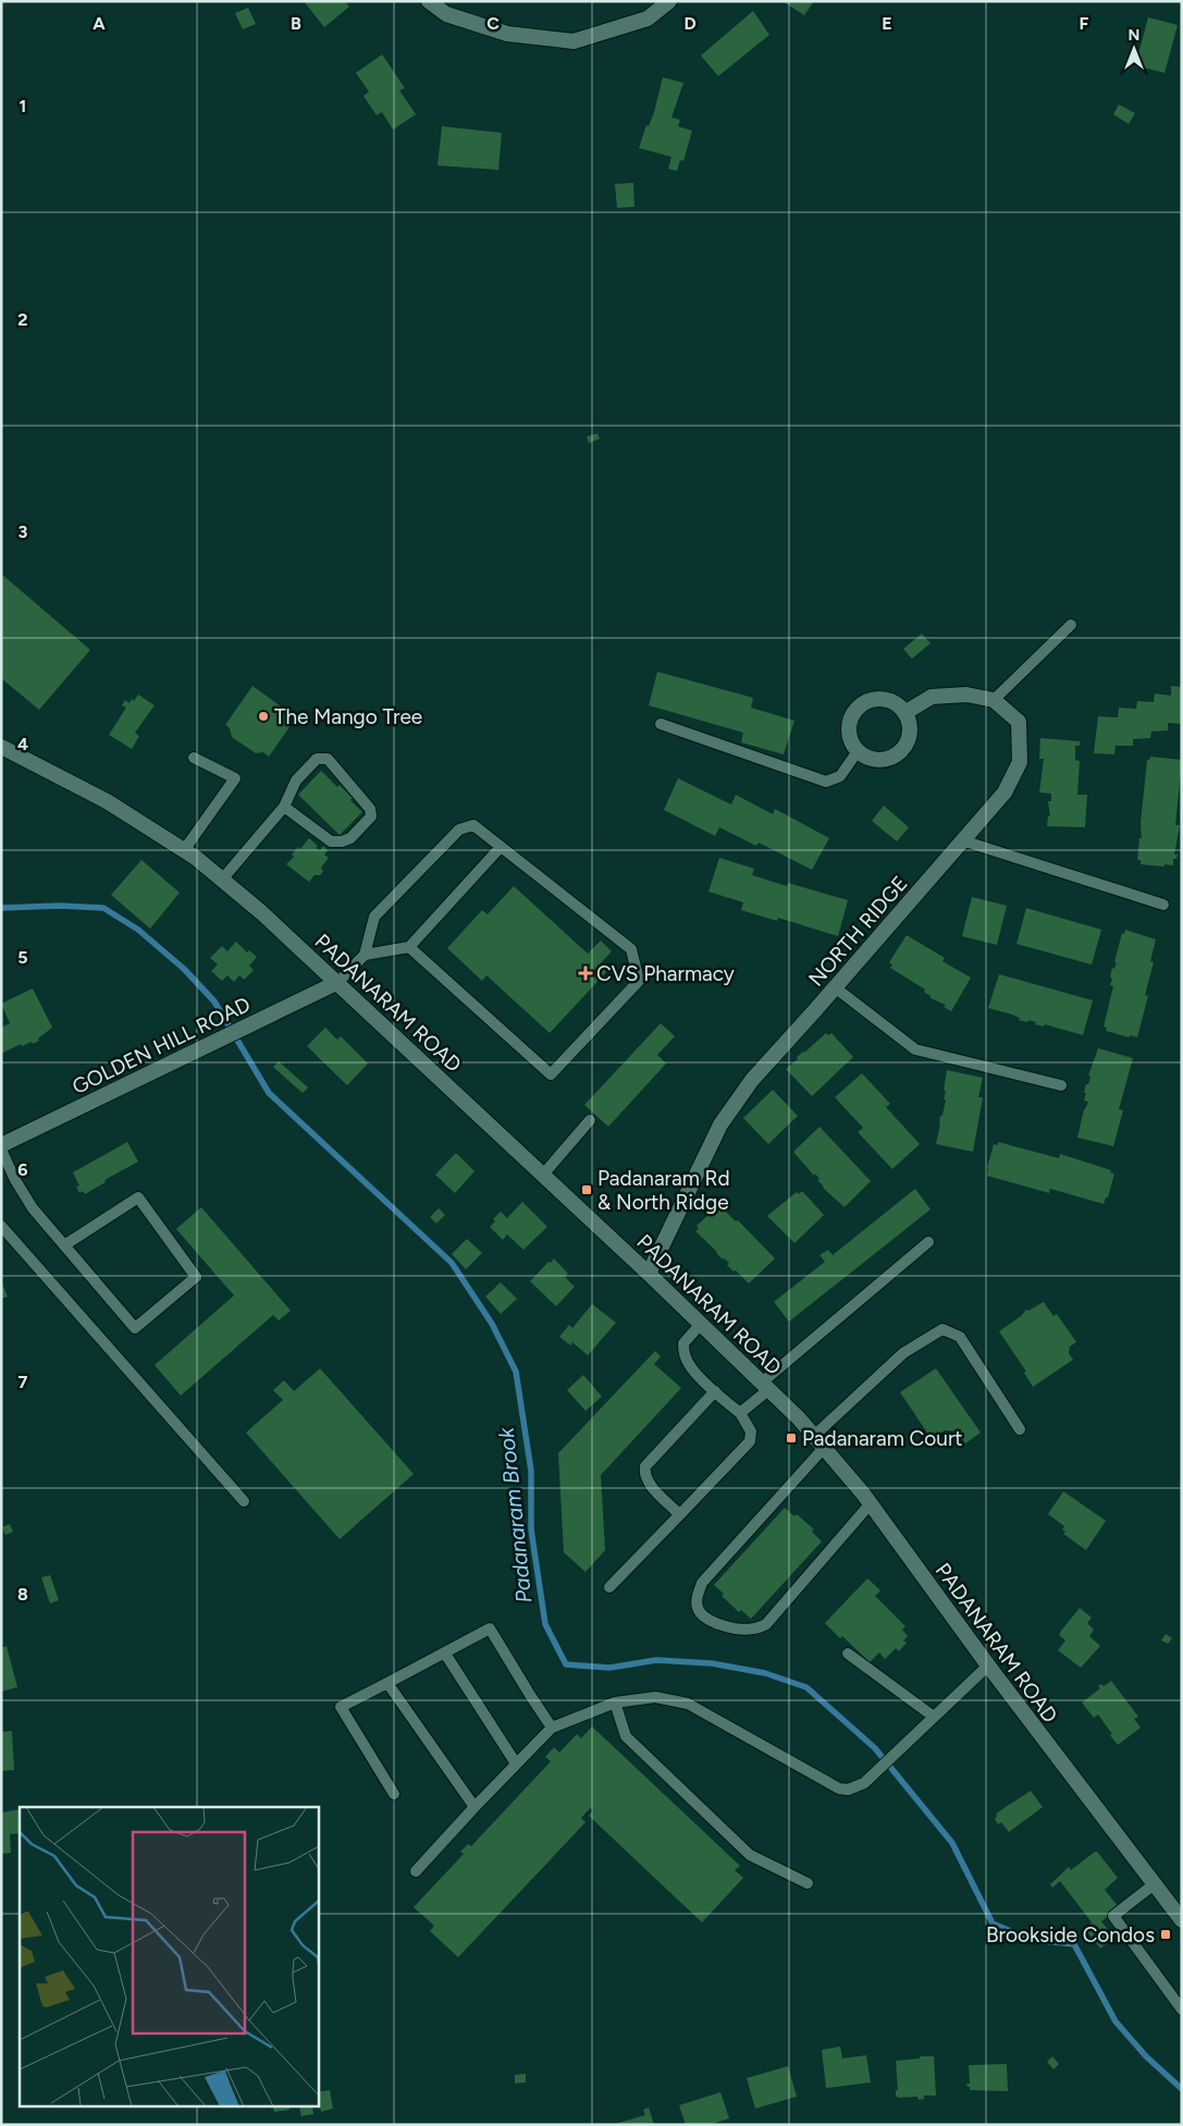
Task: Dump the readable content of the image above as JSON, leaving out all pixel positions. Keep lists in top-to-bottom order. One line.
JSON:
{"streets":{"main road":["NORTH RIDGE","PADANARAM ROAD","GOLDEN HILL ROAD"]},"crossings":[["NORTH RIDGE","PADANARAM ROAD"],["PADANARAM ROAD","GOLDEN HILL ROAD"]],"water":["Padanaram Brook"],"places":{"other":["The Mango Tree"],"health":["CVS Pharmacy"],"transit":["Padanaram Rd & North Ridge","Padanaram Court","Brookside Condos"]},"north":"top","grid":{"columns":["A","B","C","D","E","F"],"rows":["1","2","3","4","5","6","7","8"]}}
